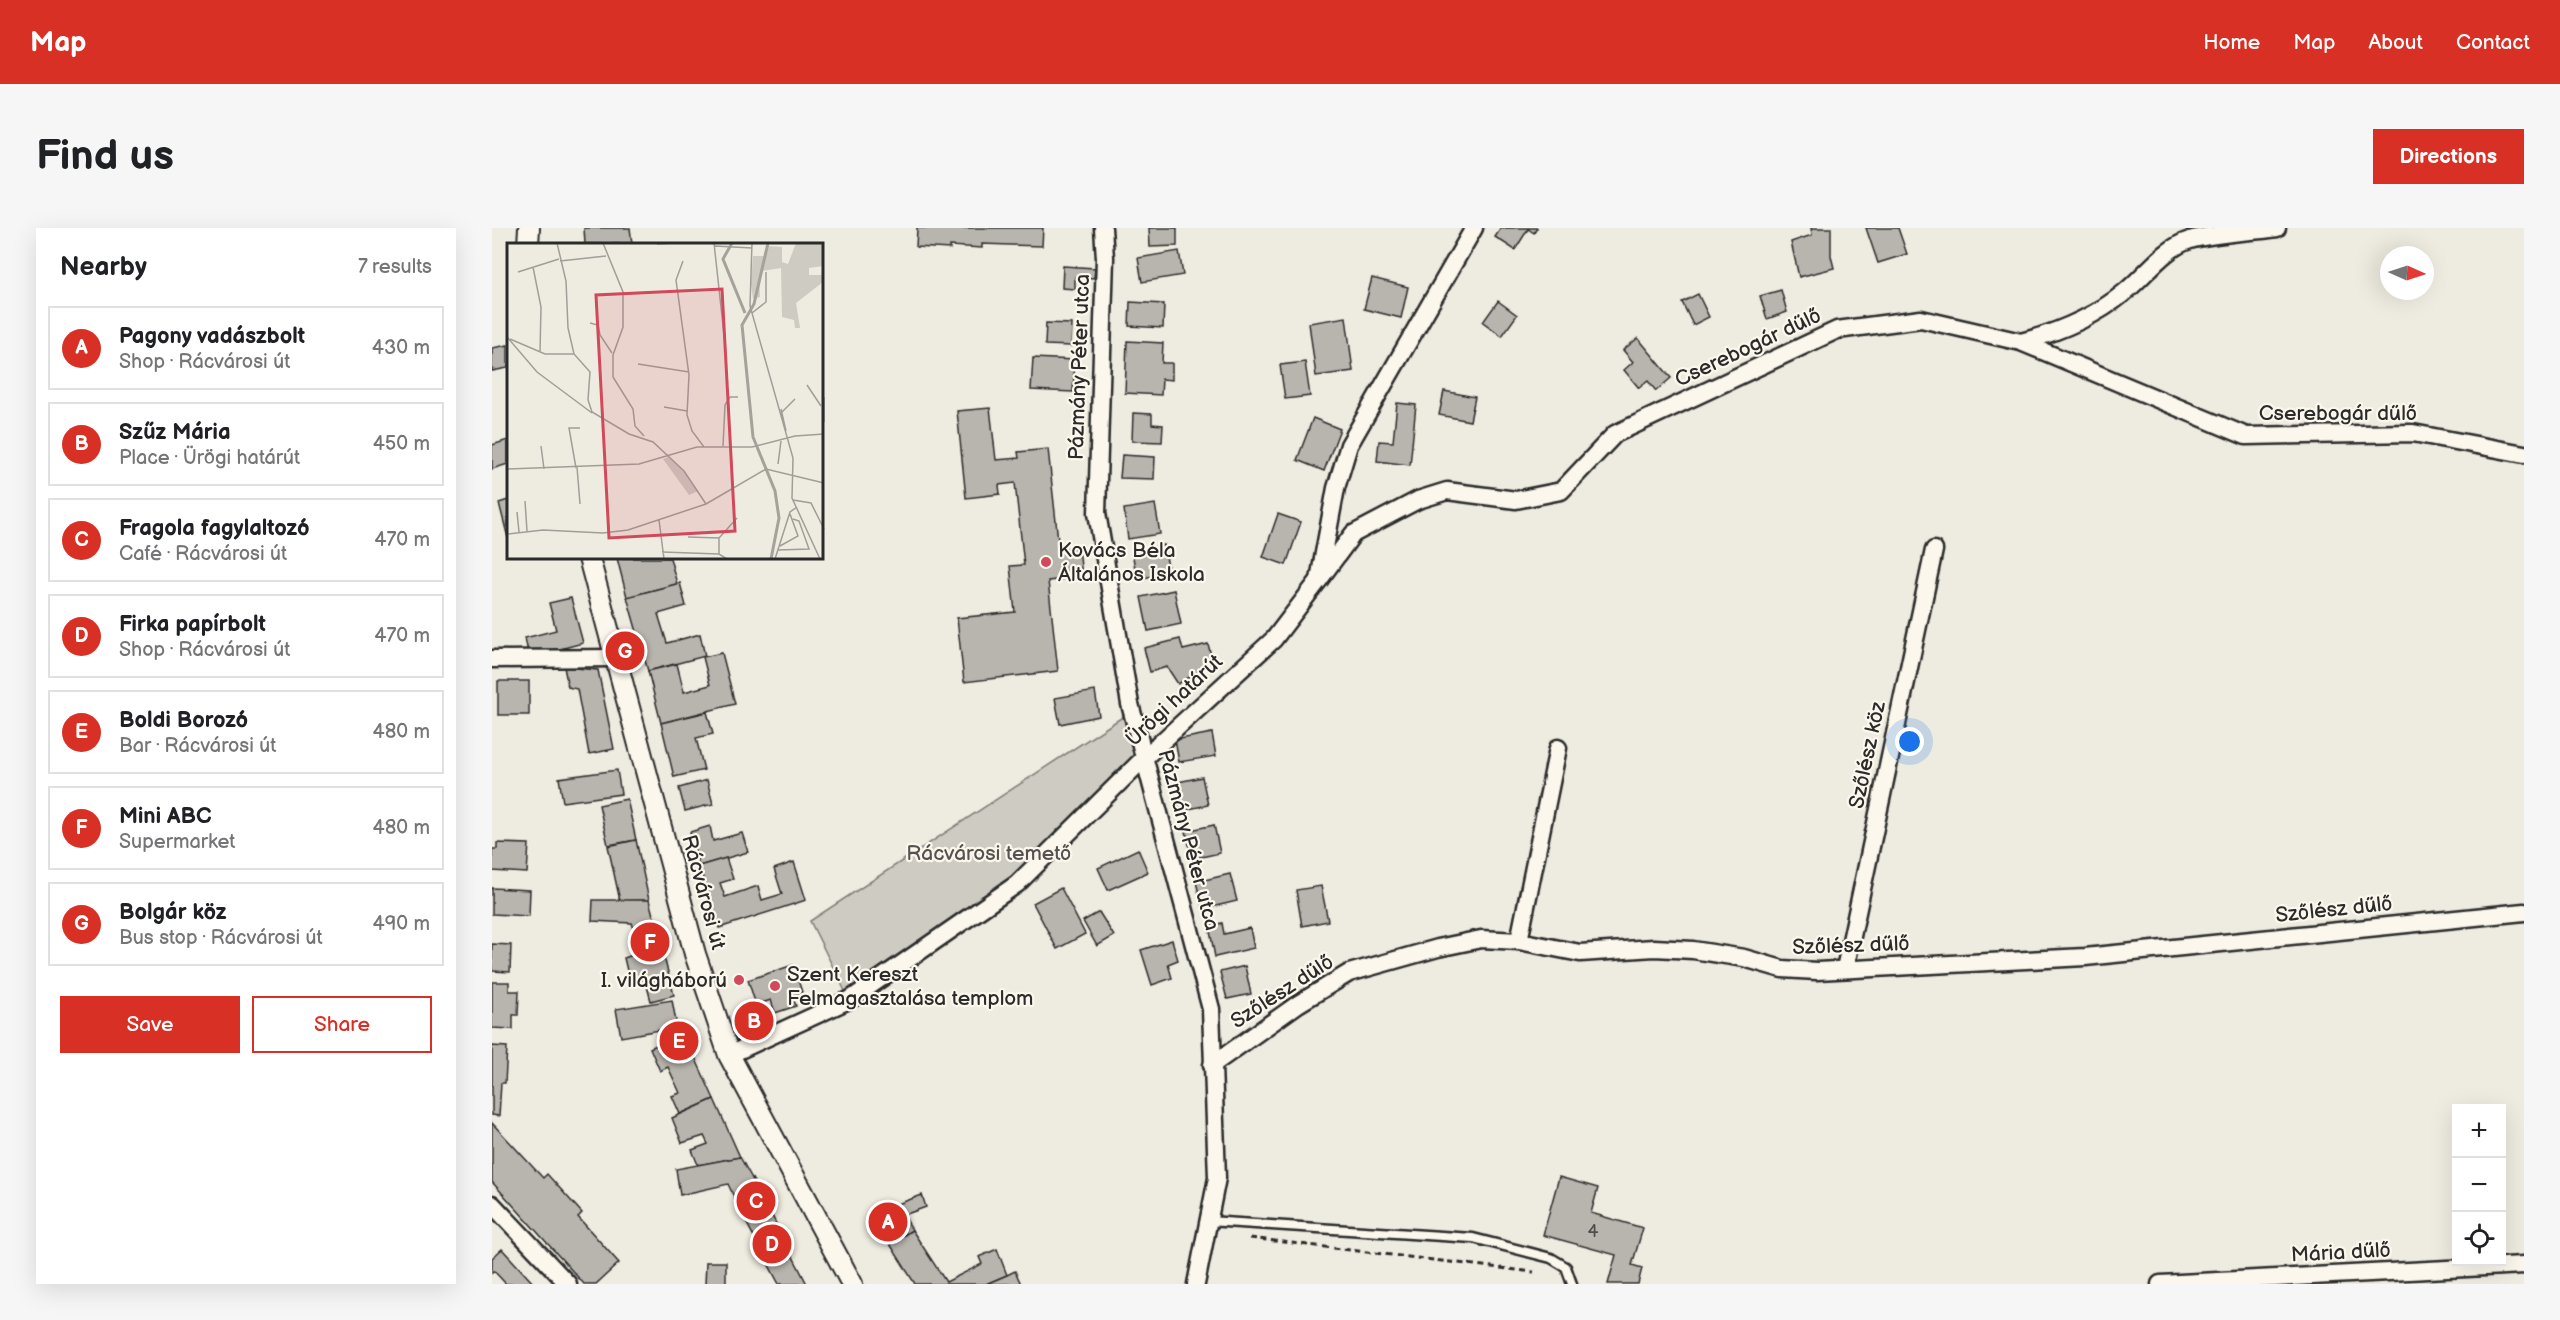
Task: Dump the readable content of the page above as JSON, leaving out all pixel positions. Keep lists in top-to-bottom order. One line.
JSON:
{"streets":{"street":["Cserebogár dűlő","Pázmány Péter utca","Ürögi határút","Szőlész köz","Rácvárosi út","Szőlész dűlő","Mária dűlő"]},"crossings":[["Cserebogár dűlő","Ürögi határút"],["Pázmány Péter utca","Ürögi határút"],["Pázmány Péter utca","Szőlész dűlő"],["Ürögi határút","Rácvárosi út"],["Szőlész köz","Szőlész dűlő"]],"parks":["Rácvárosi temető"],"places":["Kovács Béla Általános Iskola","I. világháború","Szent Kereszt Felmagasztalása templom"],"house_numbers":["4"],"north":"right","page":{"header":"Map","nav":["Home","Map","About","Contact"],"buttons":["Directions",["Save","Share"]],"title":"Find us","heading":["Nearby","7 results"],"list":[{"mark":"A","name":"Pagony vadászbolt","note":"Shop · Rácvárosi út","value":"430 m"},{"mark":"B","name":"Szűz Mária","note":"Place · Ürögi határút","value":"450 m"},{"mark":"C","name":"Fragola fagylaltozó","note":"Café · Rácvárosi út","value":"470 m"},{"mark":"D","name":"Firka papírbolt","note":"Shop · Rácvárosi út","value":"470 m"},{"mark":"E","name":"Boldi Borozó","note":"Bar · Rácvárosi út","value":"480 m"},{"mark":"F","name":"Mini ABC","note":"Supermarket","value":"480 m"},{"mark":"G","name":"Bolgár köz","note":"Bus stop · Rácvárosi út","value":"490 m"}],"pins":["G","F","B","E","C","A","D"],"map_buttons":["+","−"]}}
